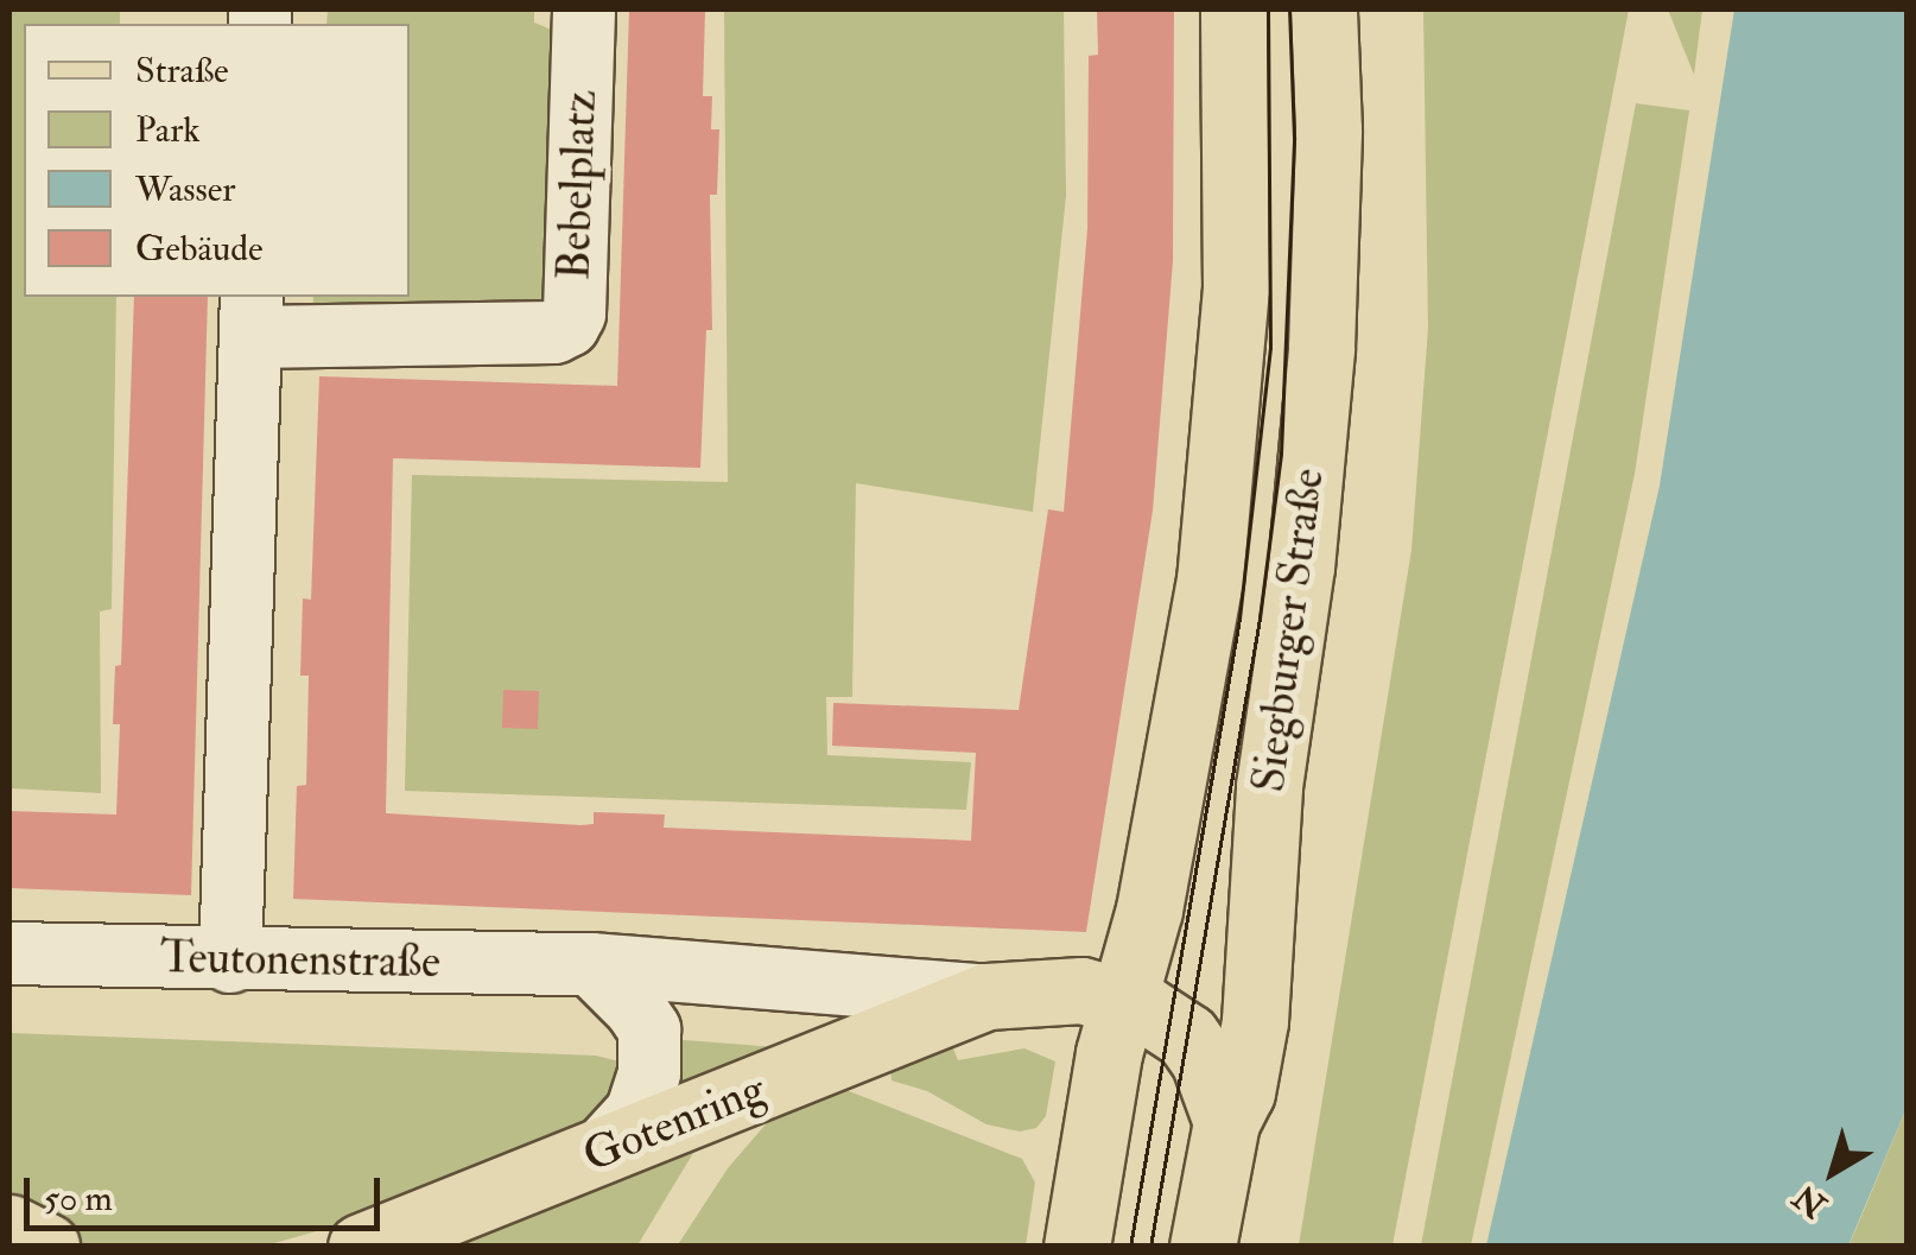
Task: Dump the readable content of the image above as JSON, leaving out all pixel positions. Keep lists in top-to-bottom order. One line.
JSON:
{"streets":{"main road":["Siegburger Straße","Teutonenstraße","Gotenring"],"street":["Bebelplatz"]},"crossings":[["Bebelplatz","Teutonenstraße"],["Siegburger Straße","Teutonenstraße"],["Teutonenstraße","Gotenring"]],"legend":["Straße","Park","Wasser","Gebäude"],"scale_bar":"50 m","north":"bottom left"}
